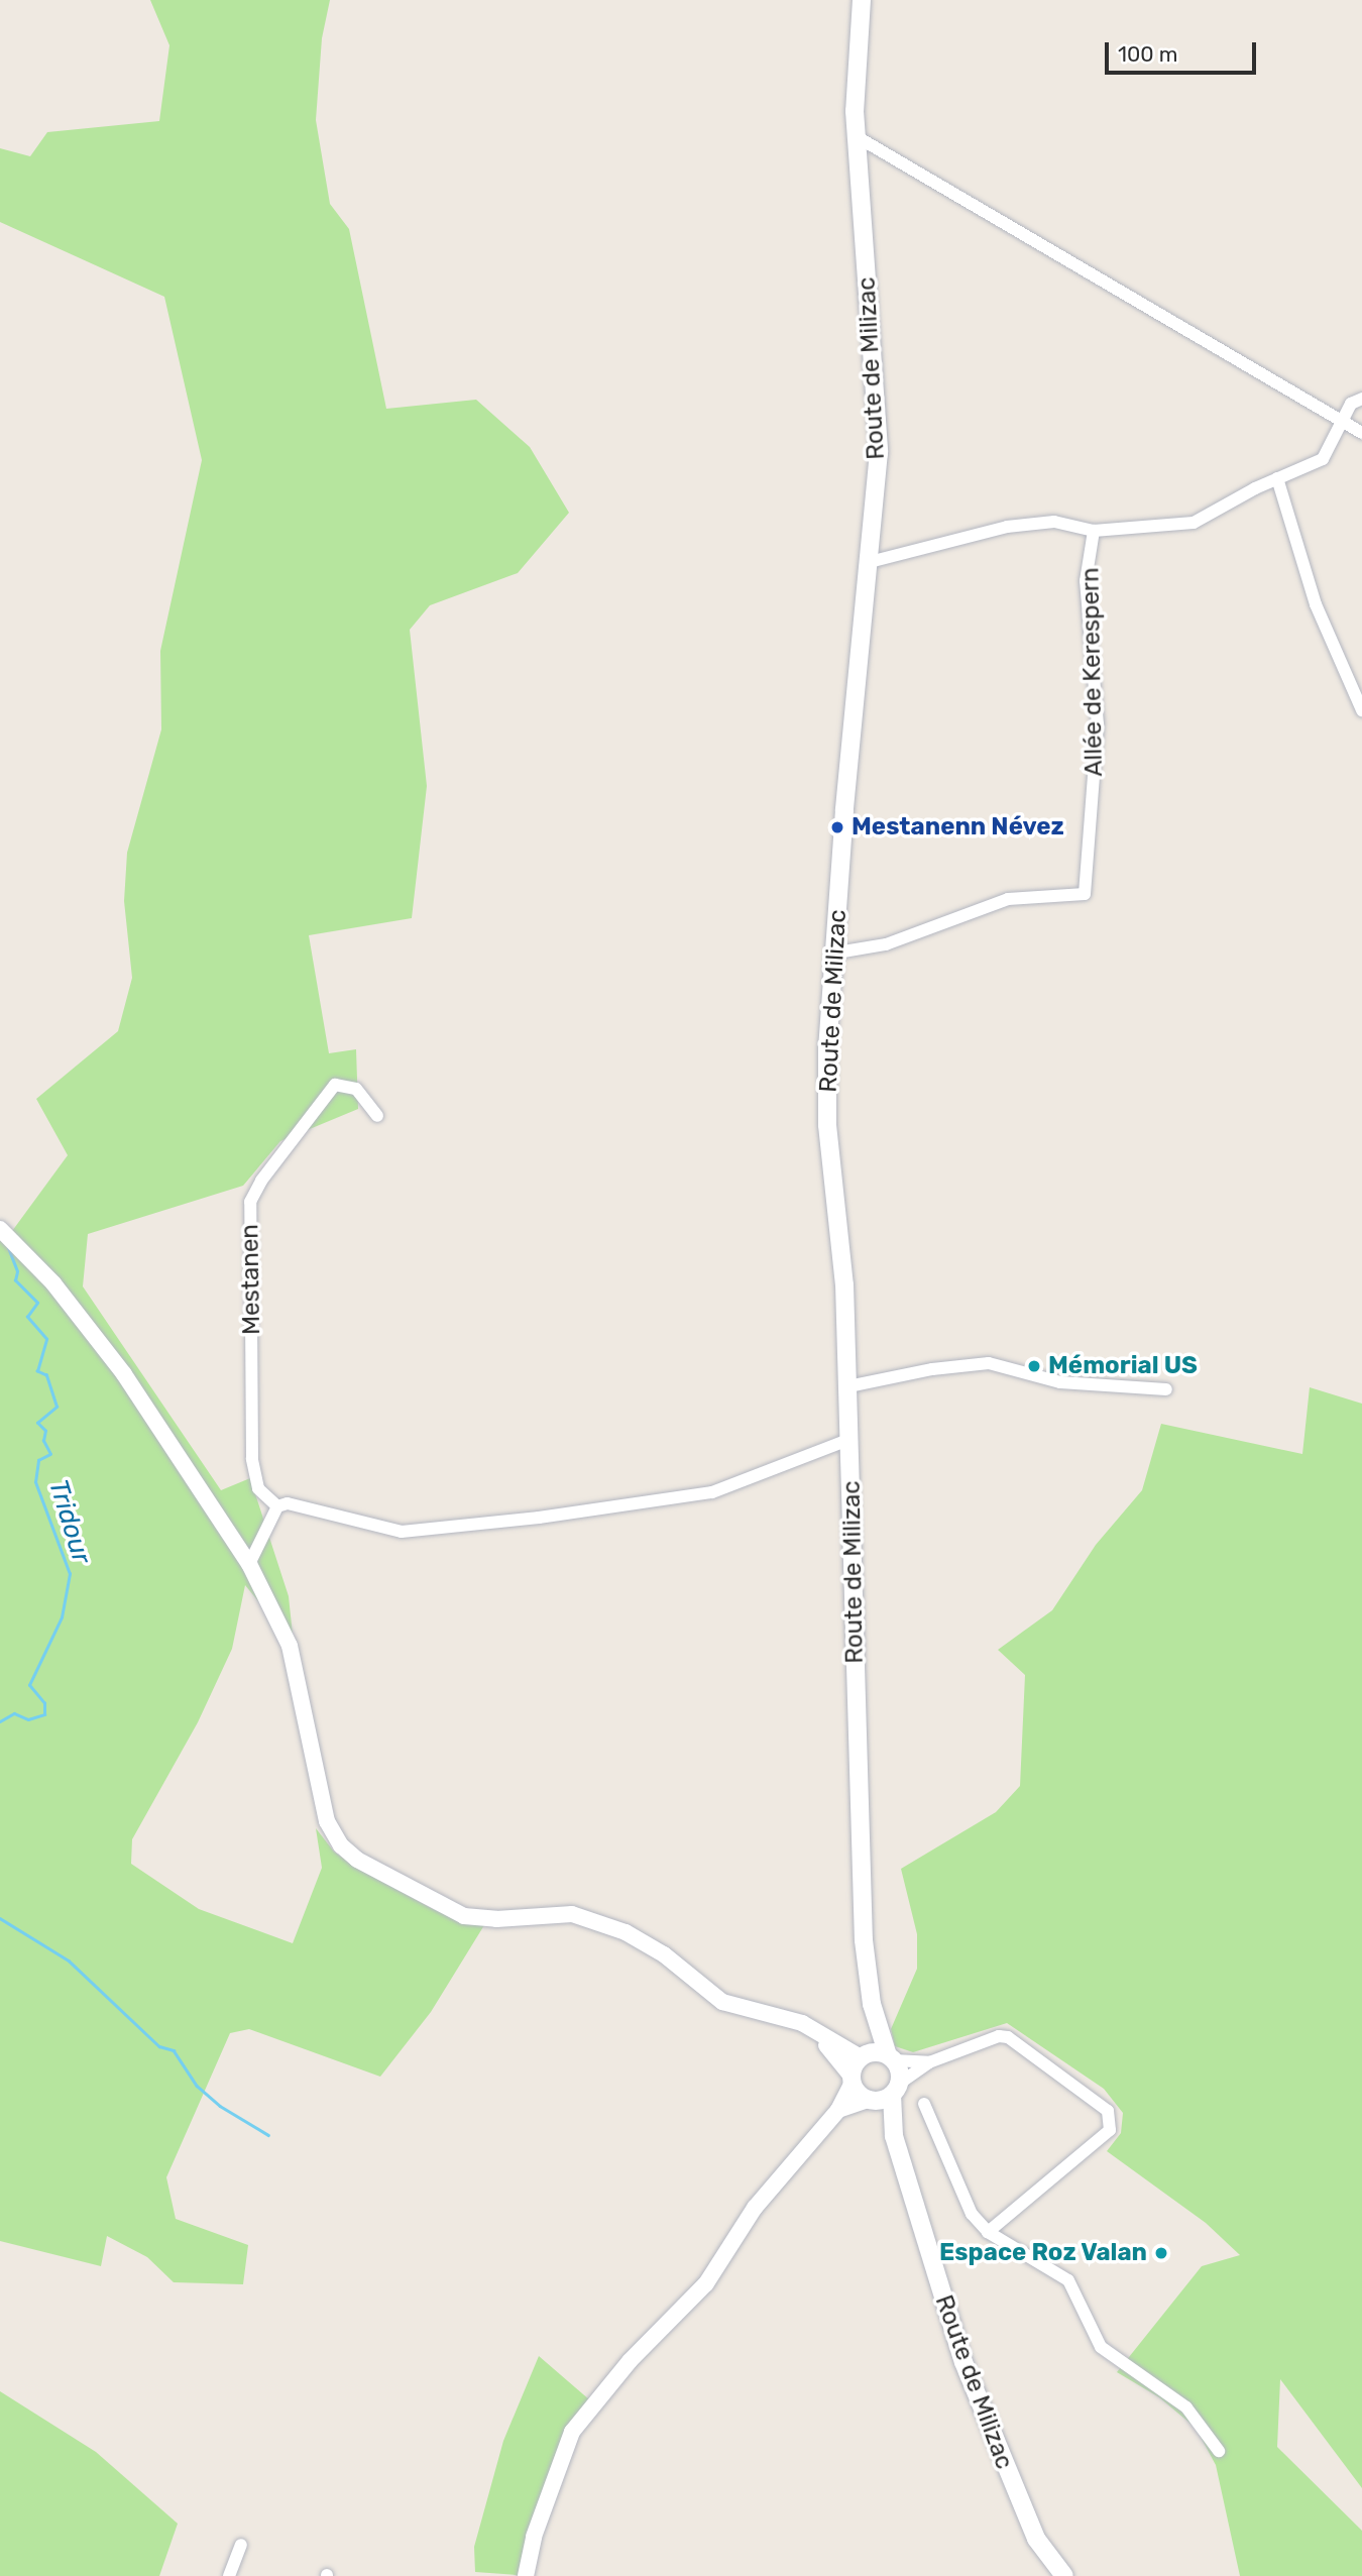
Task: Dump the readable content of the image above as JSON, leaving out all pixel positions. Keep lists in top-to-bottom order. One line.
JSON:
{"streets":{"main road":["Route de Milizac"],"street":["Allée de Kerespern","Mestanen"]},"crossings":[["Route de Milizac","Allée de Kerespern"]],"water":["Tridour"],"places":["Mestanenn Névez","Mémorial US","Espace Roz Valan"],"scale_bar":"100 m"}
